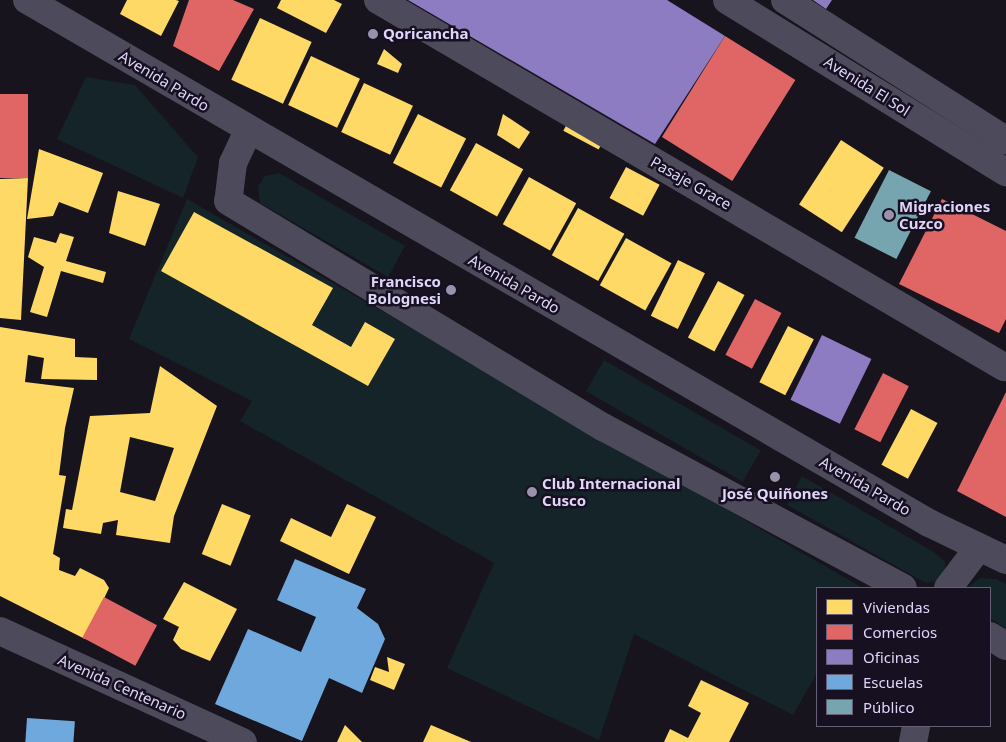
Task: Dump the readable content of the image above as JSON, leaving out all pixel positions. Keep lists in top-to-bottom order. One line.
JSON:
{"streets":{"street":["Avenida Pardo","Avenida El Sol","Pasaje Grace","Avenida Centenario"]},"places":["Qoricancha","Migraciones Cuzco","Francisco Bolognesi","José Quiñones","Club Internacional Cusco"],"legend":["Viviendas","Comercios","Oficinas","Escuelas","Público"]}
